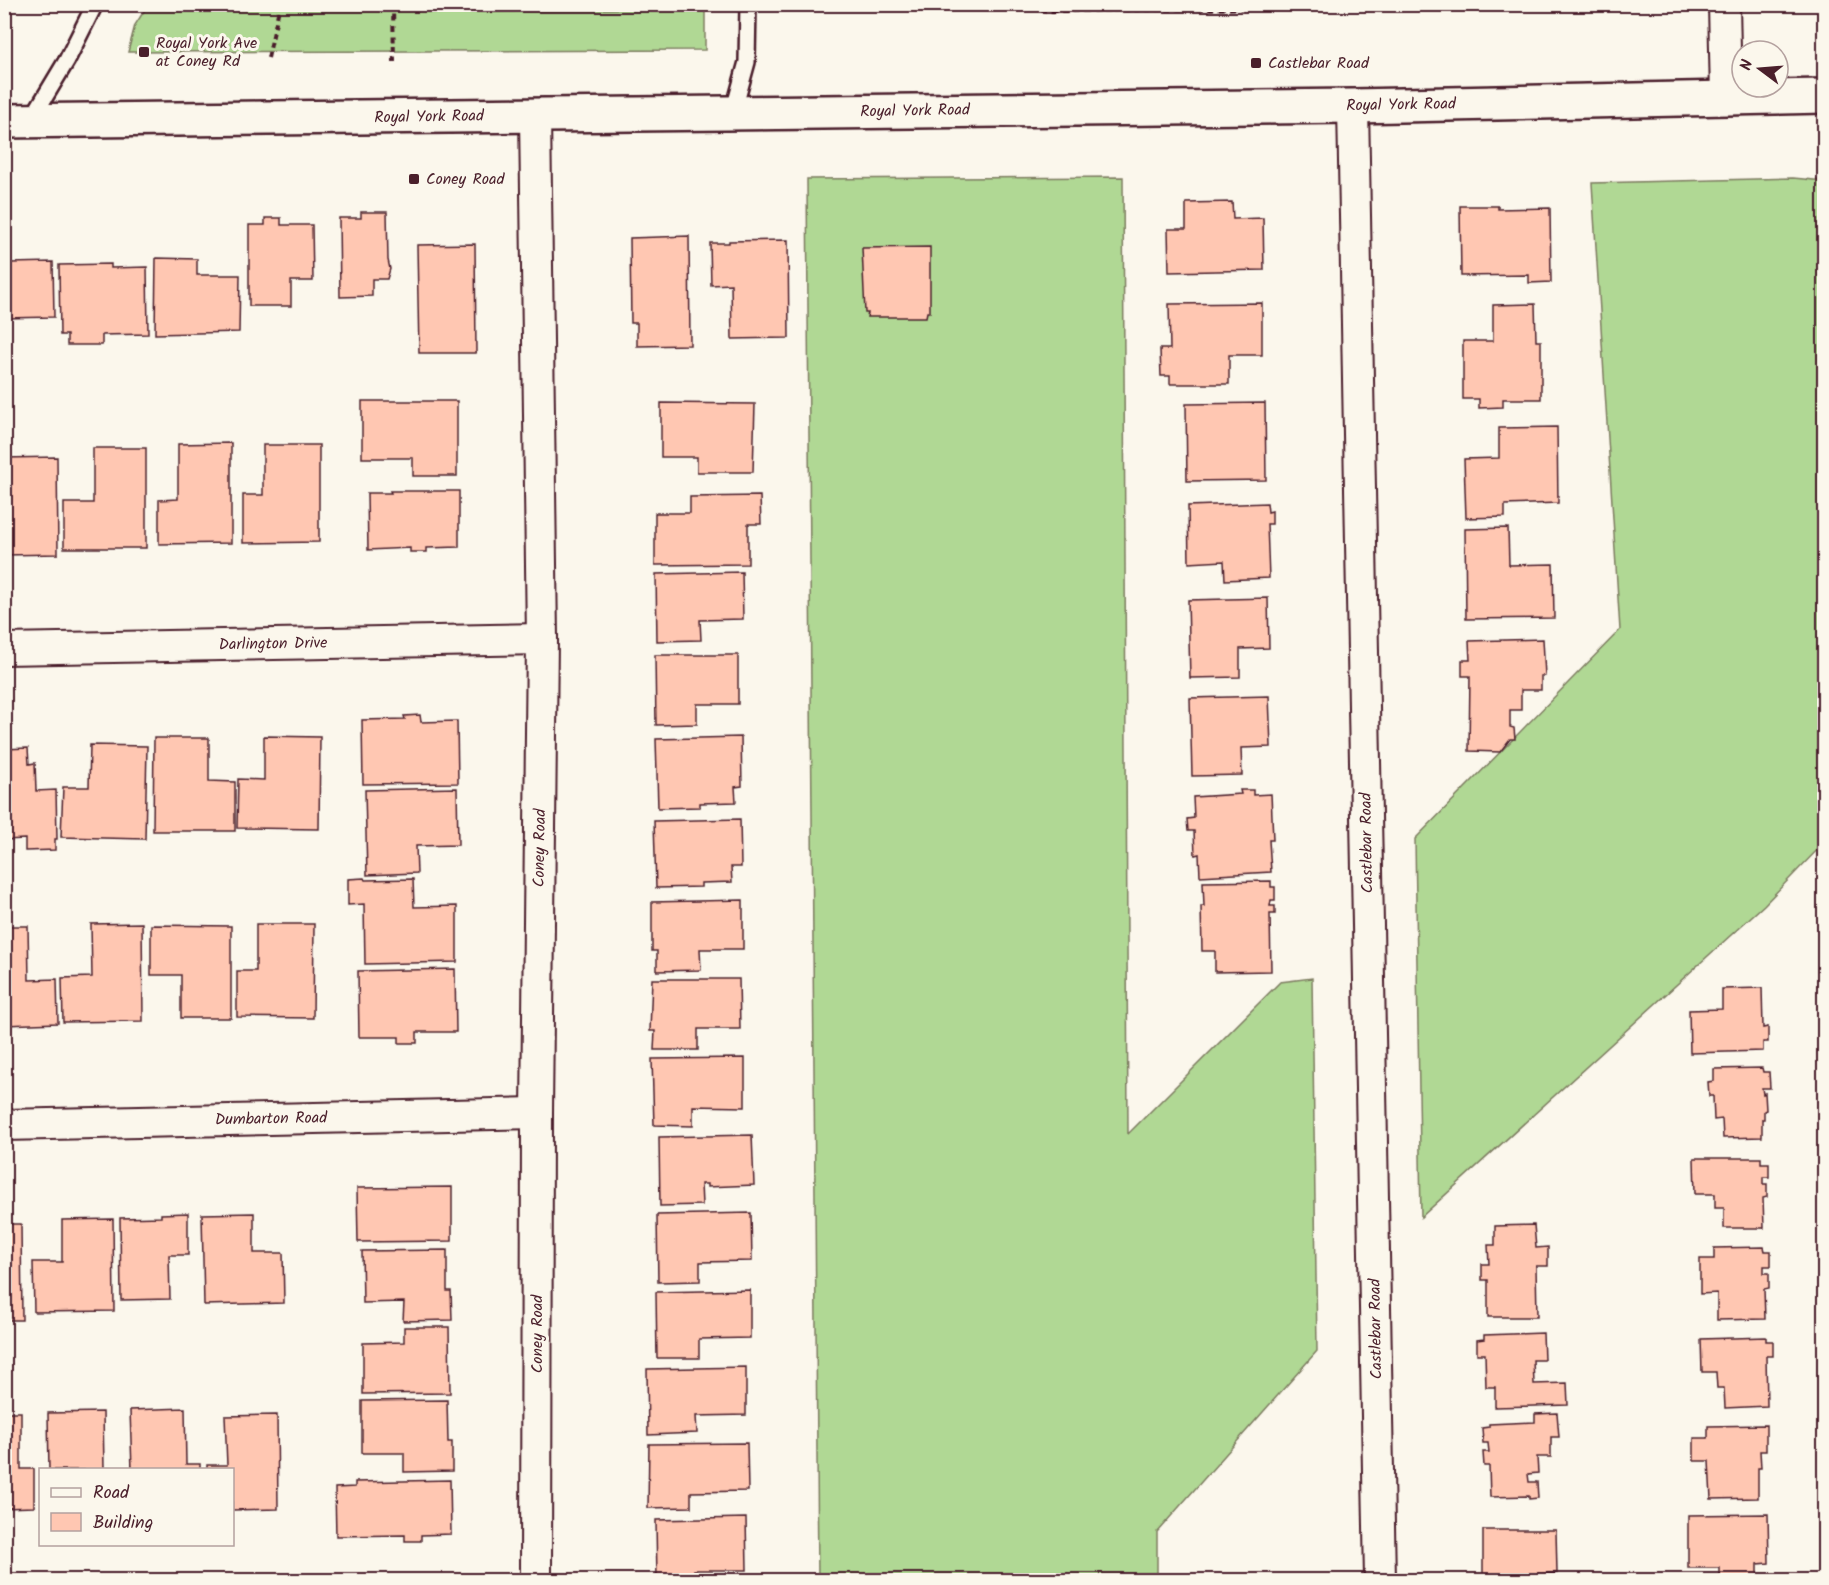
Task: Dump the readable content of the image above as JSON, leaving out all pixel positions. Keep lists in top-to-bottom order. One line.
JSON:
{"streets":{"main road":["Royal York Road"],"street":["Darlington Drive","Castlebar Road","Coney Road","Dumbarton Road"]},"crossings":[["Royal York Road","Castlebar Road"],["Royal York Road","Coney Road"],["Darlington Drive","Coney Road"],["Coney Road","Dumbarton Road"]],"places":{"transit":["Royal York Ave at Coney Rd","Castlebar Road","Coney Road"]},"legend":["Road","Building"],"north":"left"}
